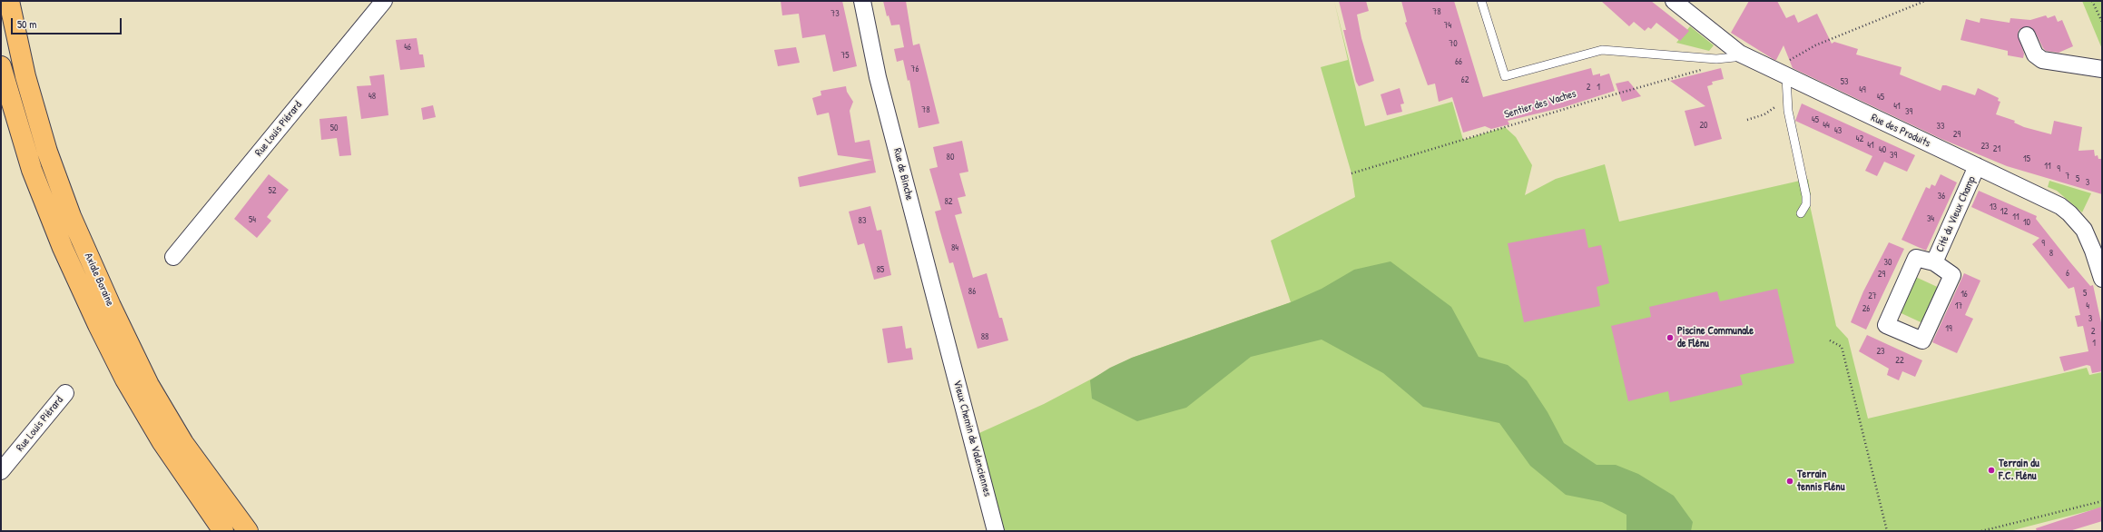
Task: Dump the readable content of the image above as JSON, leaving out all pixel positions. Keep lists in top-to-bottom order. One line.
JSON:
{"streets":{"highway":["Axiale Boraine"],"street":["Rue Louis Piérard","Rue des Produits","Rue de Binche","Cité du Vieux Champ","Vieux Chemin de Valenciennes"],"path":["Sentier des Vaches"]},"crossings":[["Rue des Produits","Cité du Vieux Champ"],["Rue de Binche","Vieux Chemin de Valenciennes"]],"places":["Piscine Communale de Flénu","Terrain du F.C. Flénu","Terrain tennis Flénu"],"house_numbers":["78","73","74","70","46","75","66","76","62","53","2","1","49","48","45","41","78","39","45","20","44","33","50","43","29","42","41","23","21","40","39","80","15","11","9","7","5","3","52","36","82","13","12","11","34","54","83","10","9","84","8","30","85","6","29","86","5","16","27","17","4","26","3","19","2","88","1","23","22"],"scale_bar":"50 m"}
